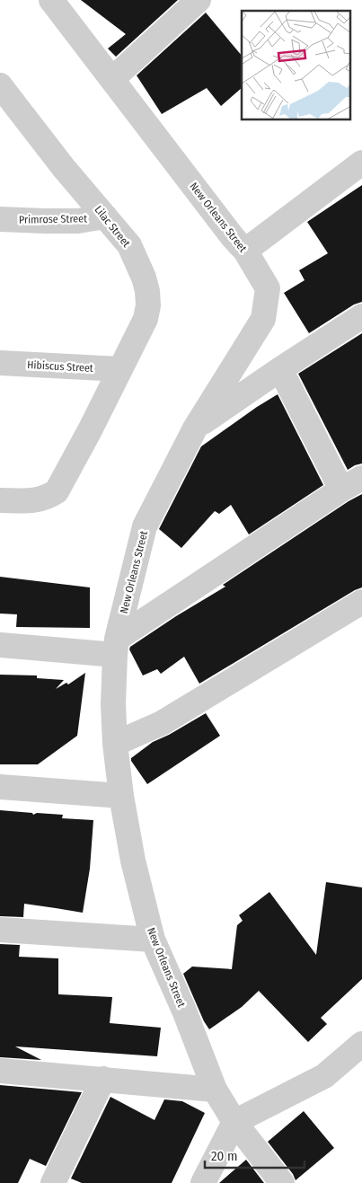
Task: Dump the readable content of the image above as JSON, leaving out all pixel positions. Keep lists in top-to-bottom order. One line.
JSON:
{"streets":{"street":["New Orleans Street","Primrose Street","Lilac Street","Hibiscus Street"]},"crossings":[["Primrose Street","Lilac Street"],["Lilac Street","Hibiscus Street"]],"scale_bar":"20 m"}
